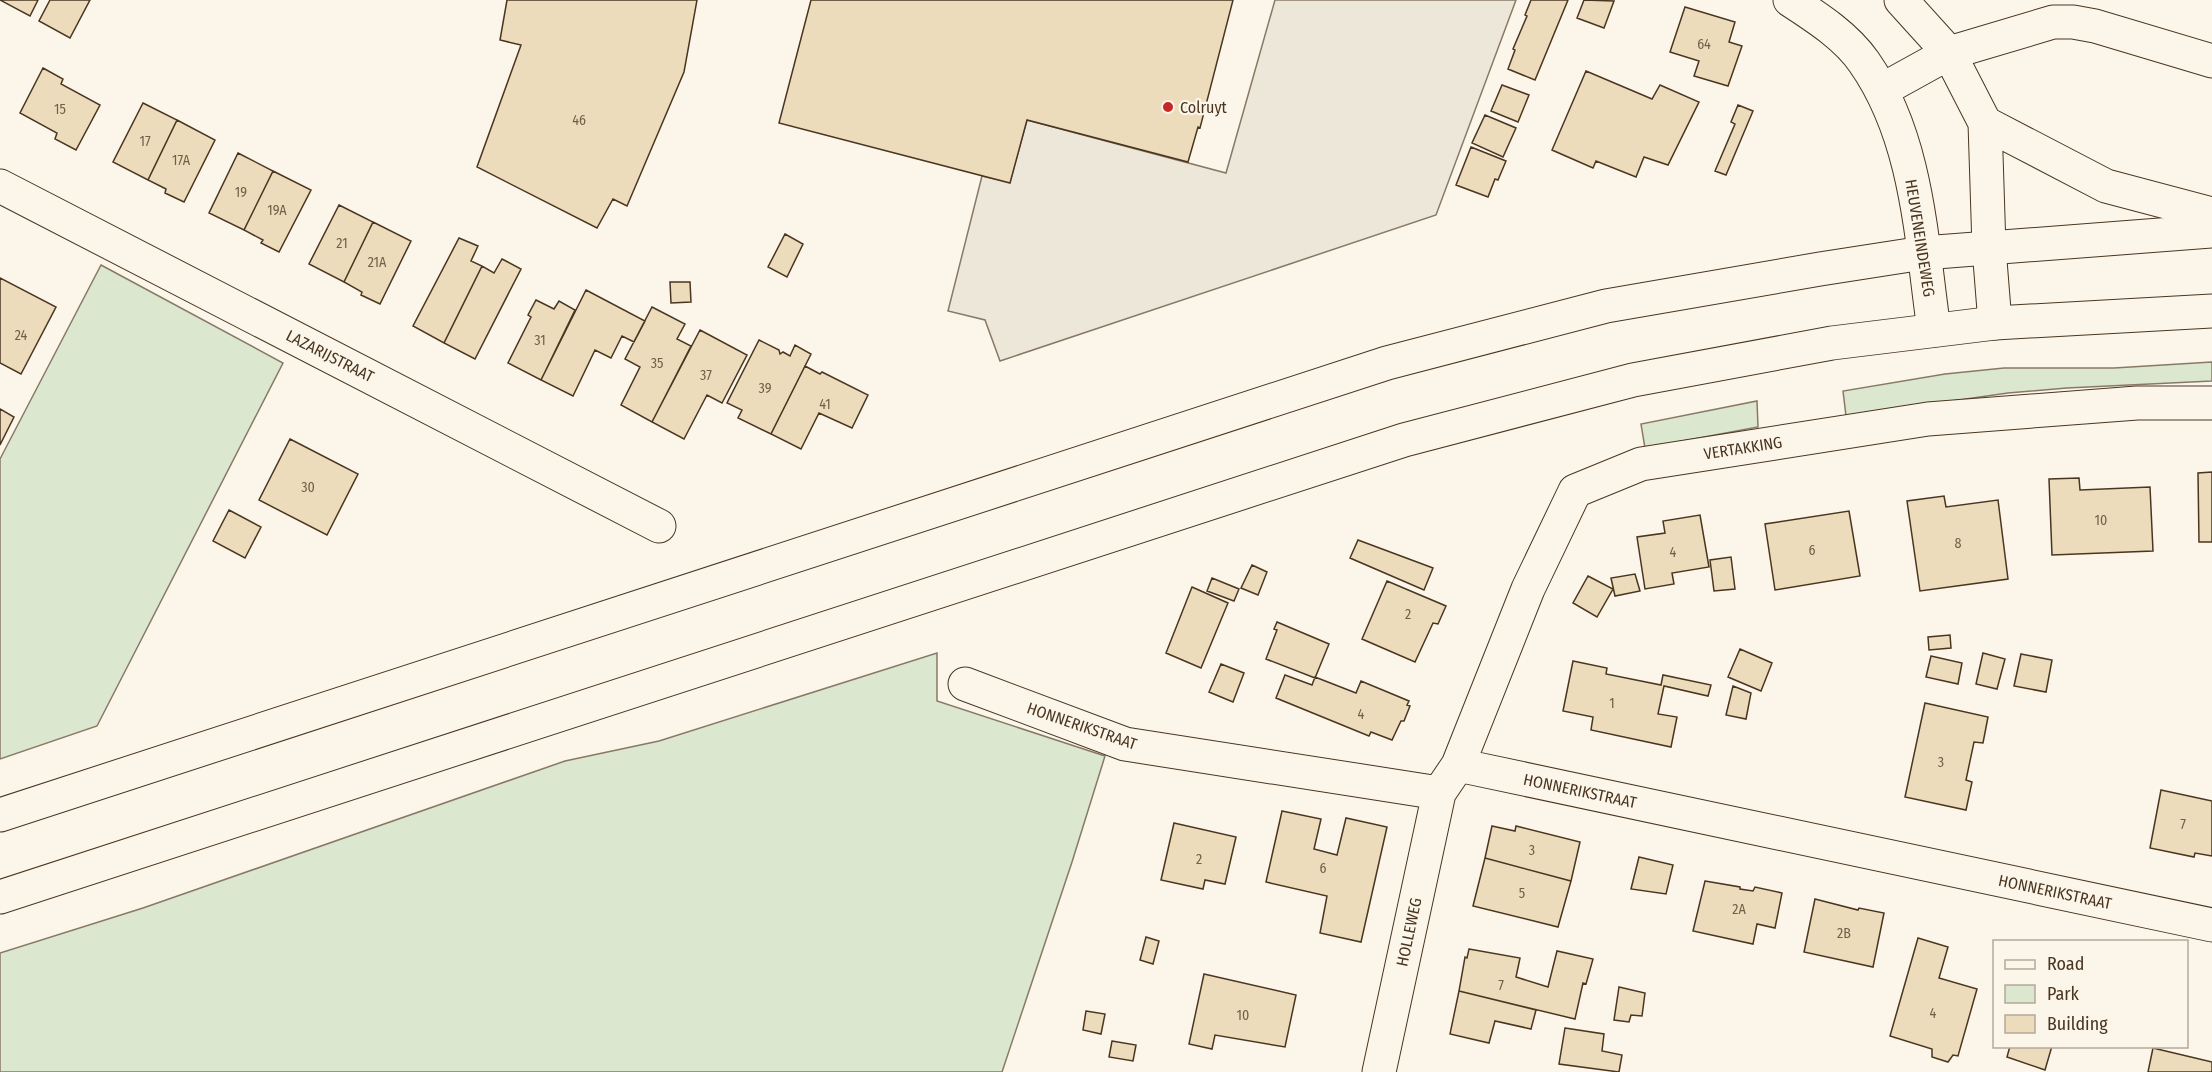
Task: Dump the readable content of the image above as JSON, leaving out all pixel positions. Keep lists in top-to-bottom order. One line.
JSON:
{"streets":{"main road":["HEUVENEINDEWEG","LAZARIJSTRAAT","VERTAKKING","HONNERIKSTRAAT","HOLLEWEG"]},"crossings":[["VERTAKKING","HONNERIKSTRAAT"],["HONNERIKSTRAAT","HOLLEWEG"]],"places":["Colruyt"],"house_numbers":["64","15","46","17","17A","19","19A","21","21A","24","31","35","37","39","41","30","10","8","6","4","2","1","4","3","7","3","2","6","5","2A","2B","7","4","10"],"legend":["Road","Park","Building"]}
